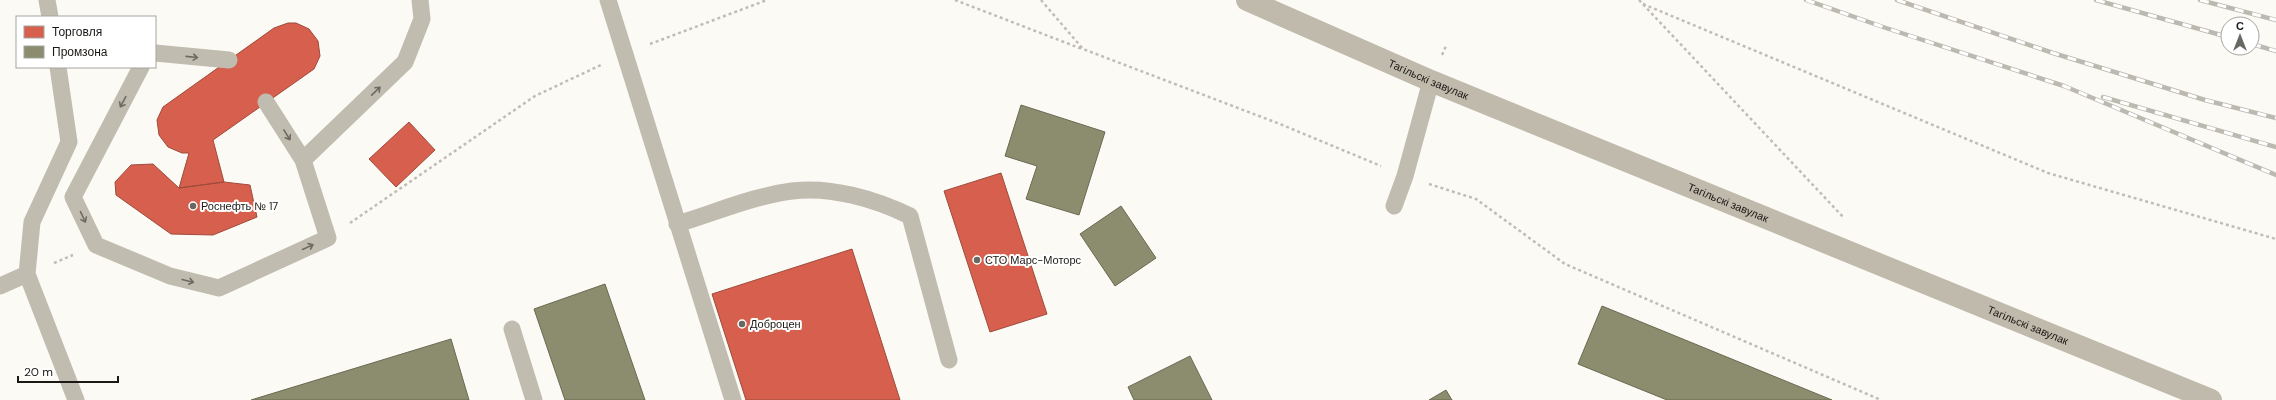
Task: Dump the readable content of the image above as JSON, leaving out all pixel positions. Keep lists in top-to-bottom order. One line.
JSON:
{"streets":{"main road":["Тагільскі завулак"]},"places":["Роснефть № 17","СТО Марс-Моторс","Доброцен"],"legend":["Торговля","Промзона"],"scale_bar":"20 m","north":"top"}
